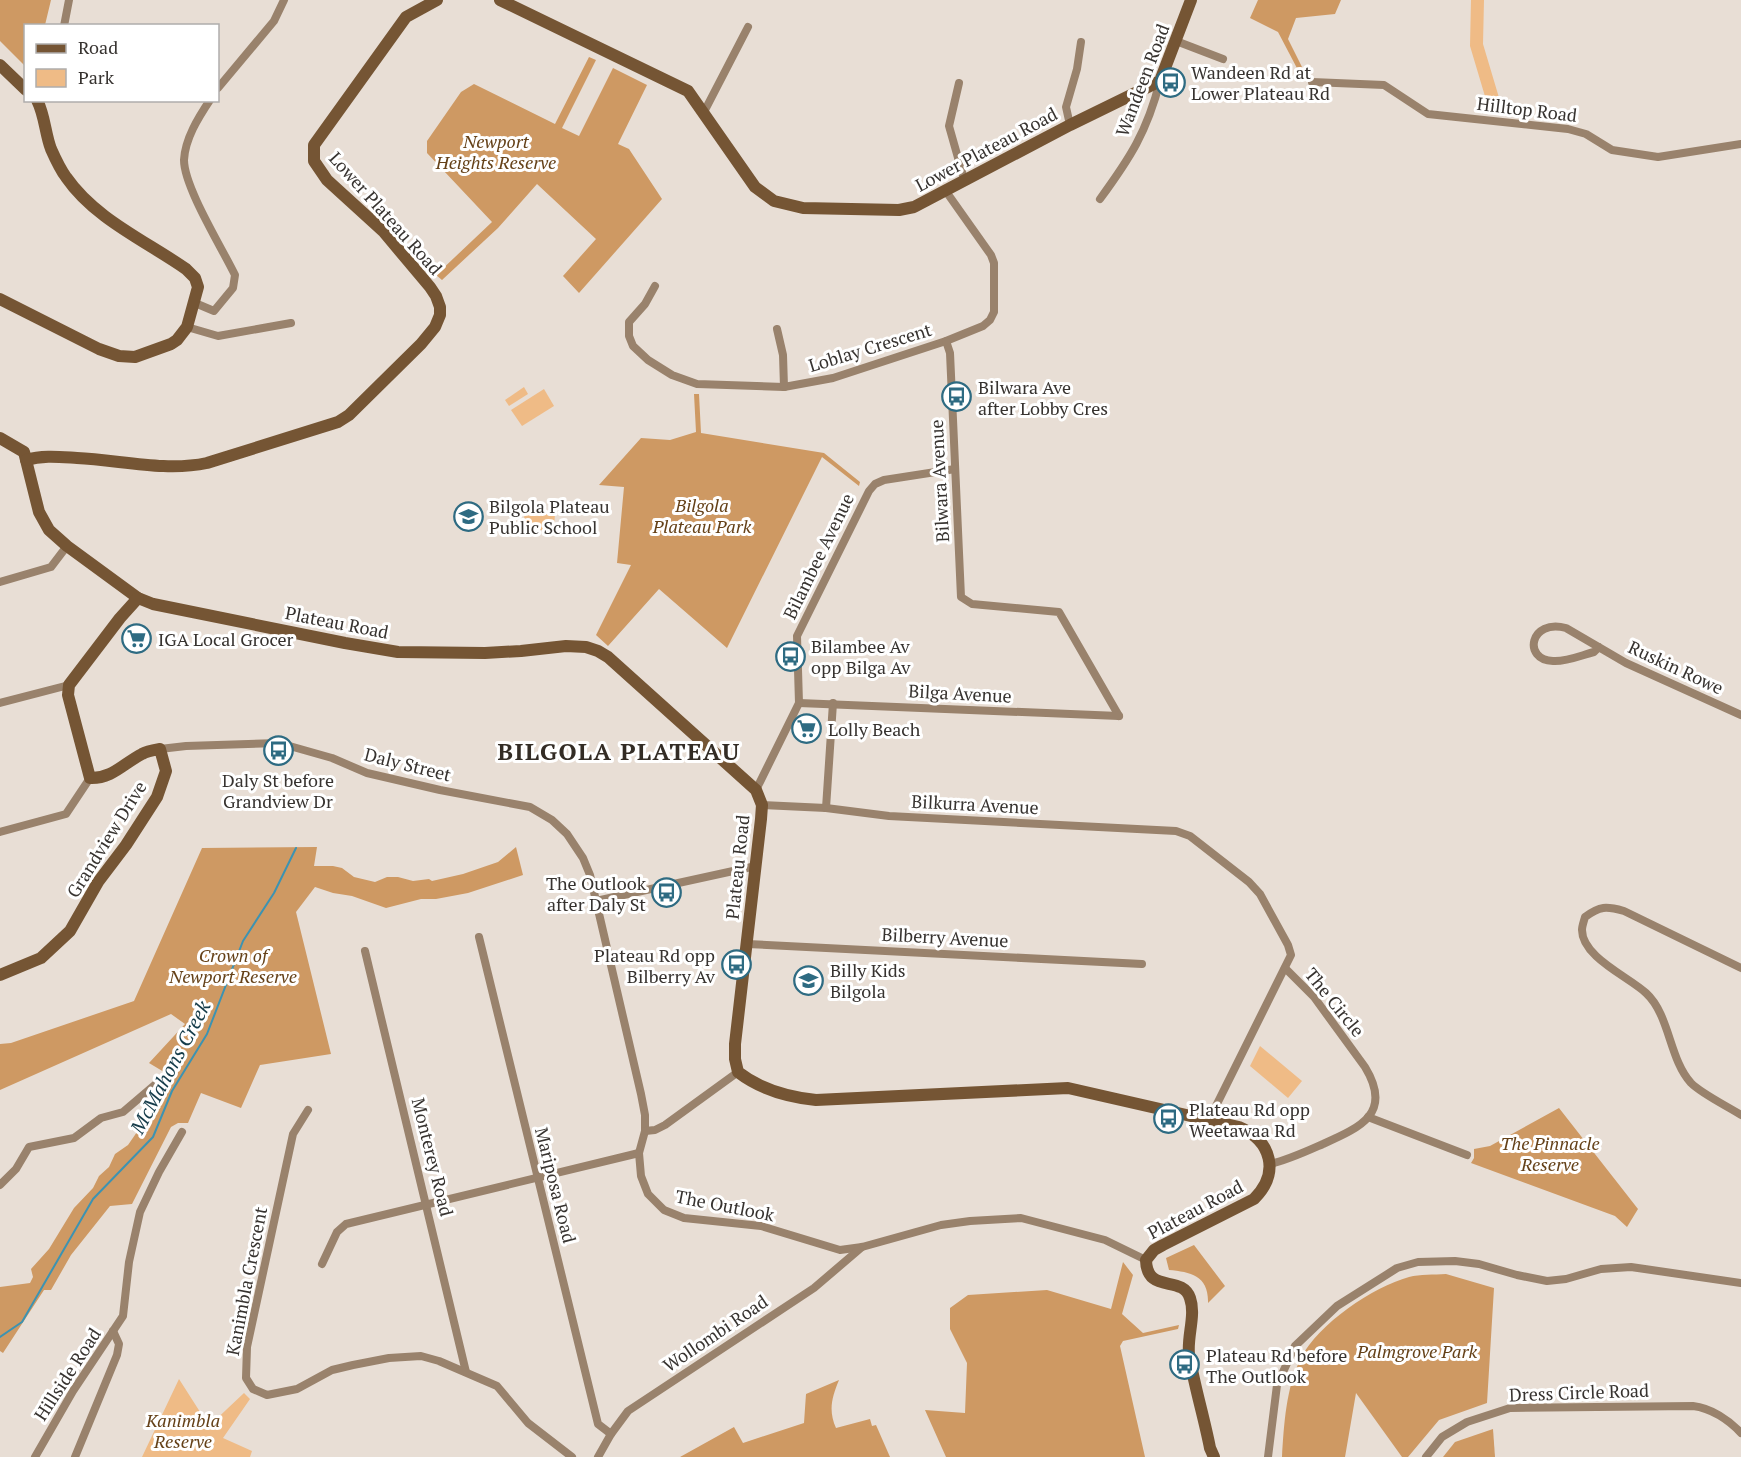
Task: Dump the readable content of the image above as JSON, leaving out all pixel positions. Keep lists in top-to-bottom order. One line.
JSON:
{"streets":{"street":["Wandeen Road","Hilltop Road","Lower Plateau Road","Loblay Crescent","Bilwara Avenue","Bilambee Avenue","Plateau Road","Ruskin Rowe","Bilga Avenue","Daly Street","Bilkurra Avenue","Grandview Drive","Bilberry Avenue","The Circle","Monterey Road","Mariposa Road","The Outlook","Kanimbla Crescent","Wollombi Road","Hillside Road","Dress Circle Road"]},"crossings":[["Wandeen Road","Lower Plateau Road"],["Lower Plateau Road","Plateau Road"],["Loblay Crescent","Bilwara Avenue"],["Bilwara Avenue","Bilambee Avenue"],["Bilwara Avenue","Bilga Avenue"],["Bilambee Avenue","Bilga Avenue"],["Plateau Road","Bilkurra Avenue"],["Plateau Road","Bilberry Avenue"],["Plateau Road","The Outlook"],["Daly Street","Grandview Drive"],["Daly Street","The Outlook"],["Bilkurra Avenue","The Circle"],["Monterey Road","Kanimbla Crescent"],["Mariposa Road","Wollombi Road"],["The Outlook","Wollombi Road"]],"districts":["BILGOLA PLATEAU"],"water":["McMahons Creek"],"parks":["Newport Heights Reserve","Bilgola Plateau Park","Crown of Newport Reserve","The Pinnacle Reserve","Palmgrove Park","Kanimbla Reserve"],"places":{"bus stop":["Wandeen Rd at Lower Plateau Rd","Bilwara Ave after Lobby Cres","Bilambee Av opp Bilga Av","Daly St before Grandview Dr","The Outlook after Daly St","Plateau Rd opp Bilberry Av","Plateau Rd opp Weetawaa Rd","Plateau Rd before The Outlook"],"school or university":["Bilgola Plateau Public School","Billy Kids Bilgola"],"supermarket":["IGA Local Grocer","Lolly Beach"]},"legend":["Road","Park"]}
